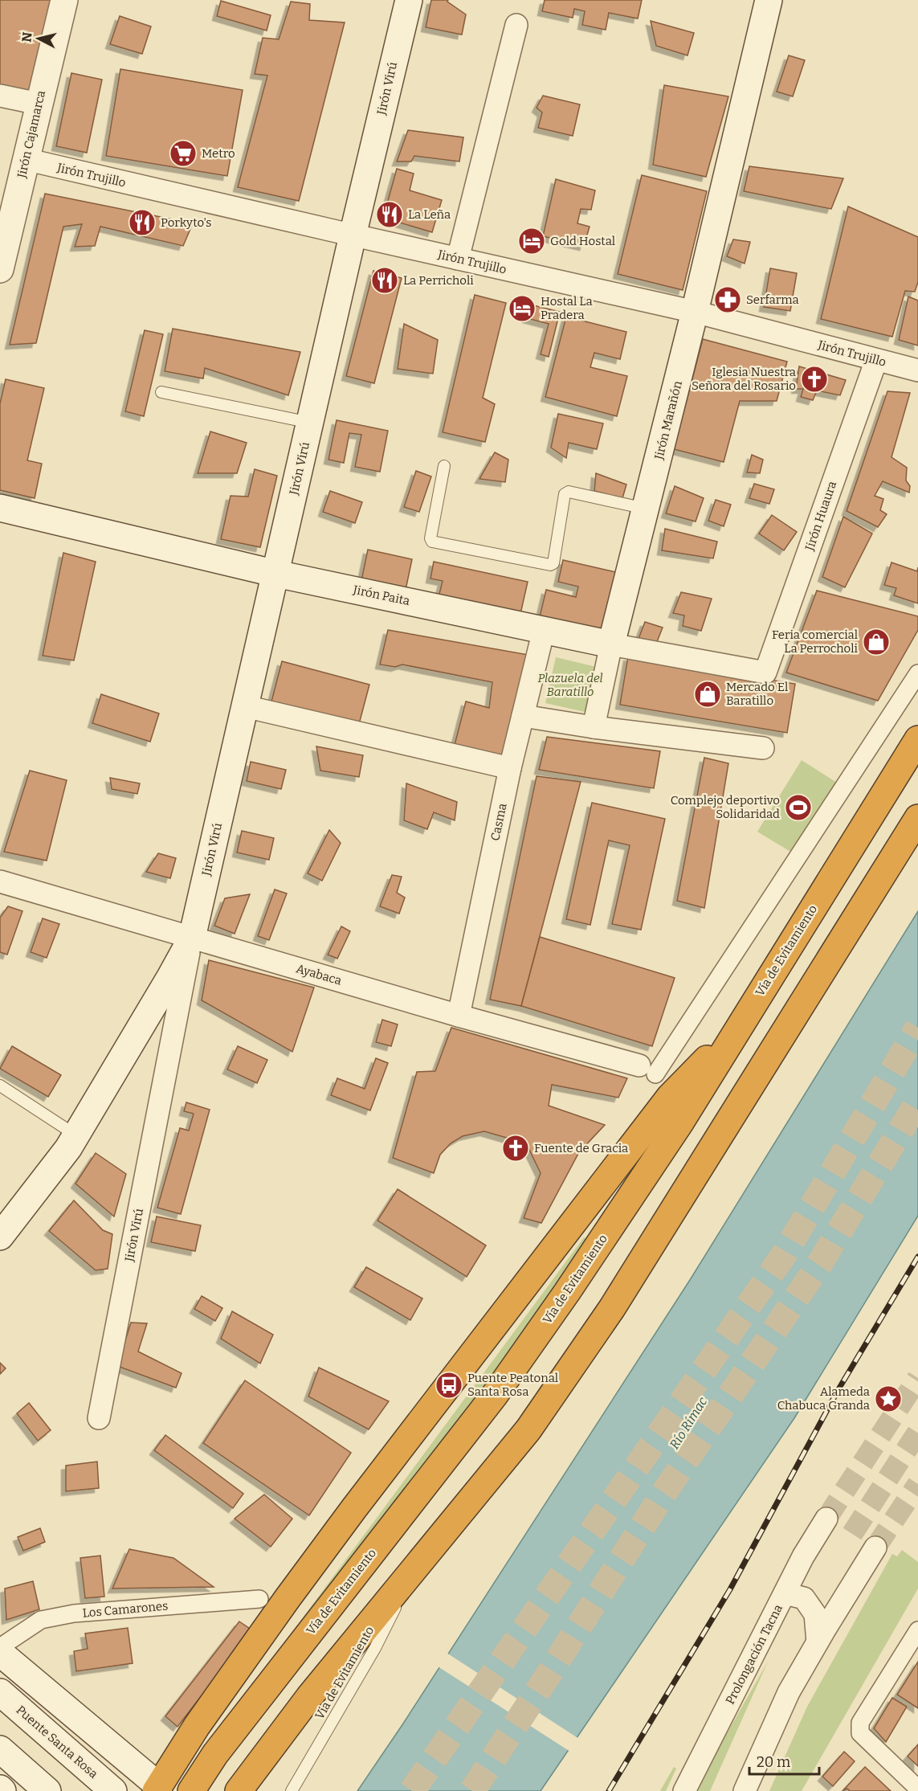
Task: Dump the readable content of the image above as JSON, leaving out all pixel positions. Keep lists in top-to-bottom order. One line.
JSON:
{"streets":{"highway":["Vía de Evitamiento"],"main road":["Jirón Virú","Jirón Cajamarca","Jirón Marañón","Jirón Paita","Puente Santa Rosa"],"street":["Jirón Trujillo","Jirón Huaura","Casma","Ayabaca","Los Camarones","Prolongación Tacna"],"lane":["Via de Evitamiento"]},"crossings":[["Jirón Virú","Jirón Trujillo"],["Jirón Virú","Jirón Paita"],["Jirón Virú","Ayabaca"],["Jirón Cajamarca","Jirón Trujillo"],["Jirón Trujillo","Jirón Marañón"],["Jirón Trujillo","Jirón Huaura"],["Jirón Marañón","Jirón Paita"],["Jirón Huaura","Jirón Paita"],["Jirón Paita","Casma"],["Casma","Ayabaca"]],"water":["Río Rímac"],"parks":["Plazuela del Baratillo"],"places":{"supermarket":["Metro"],"restaurant":["La Leña","Porkyto's","La Perricholi"],"hotel":["Gold Hostal","Hostal La Pradera"],"pharmacy":["Serfarma"],"church":["Iglesia Nuestra Señora del Rosario","Fuente de Gracia"],"shop":["Feria comercial La Perrocholi","Mercado El Baratillo"],"sports":["Complejo deportivo Solidaridad"],"bus stop":["Puente Peatonal Santa Rosa"],"place":["Alameda Chabuca Granda"]},"scale_bar":"20 m","north":"left"}
